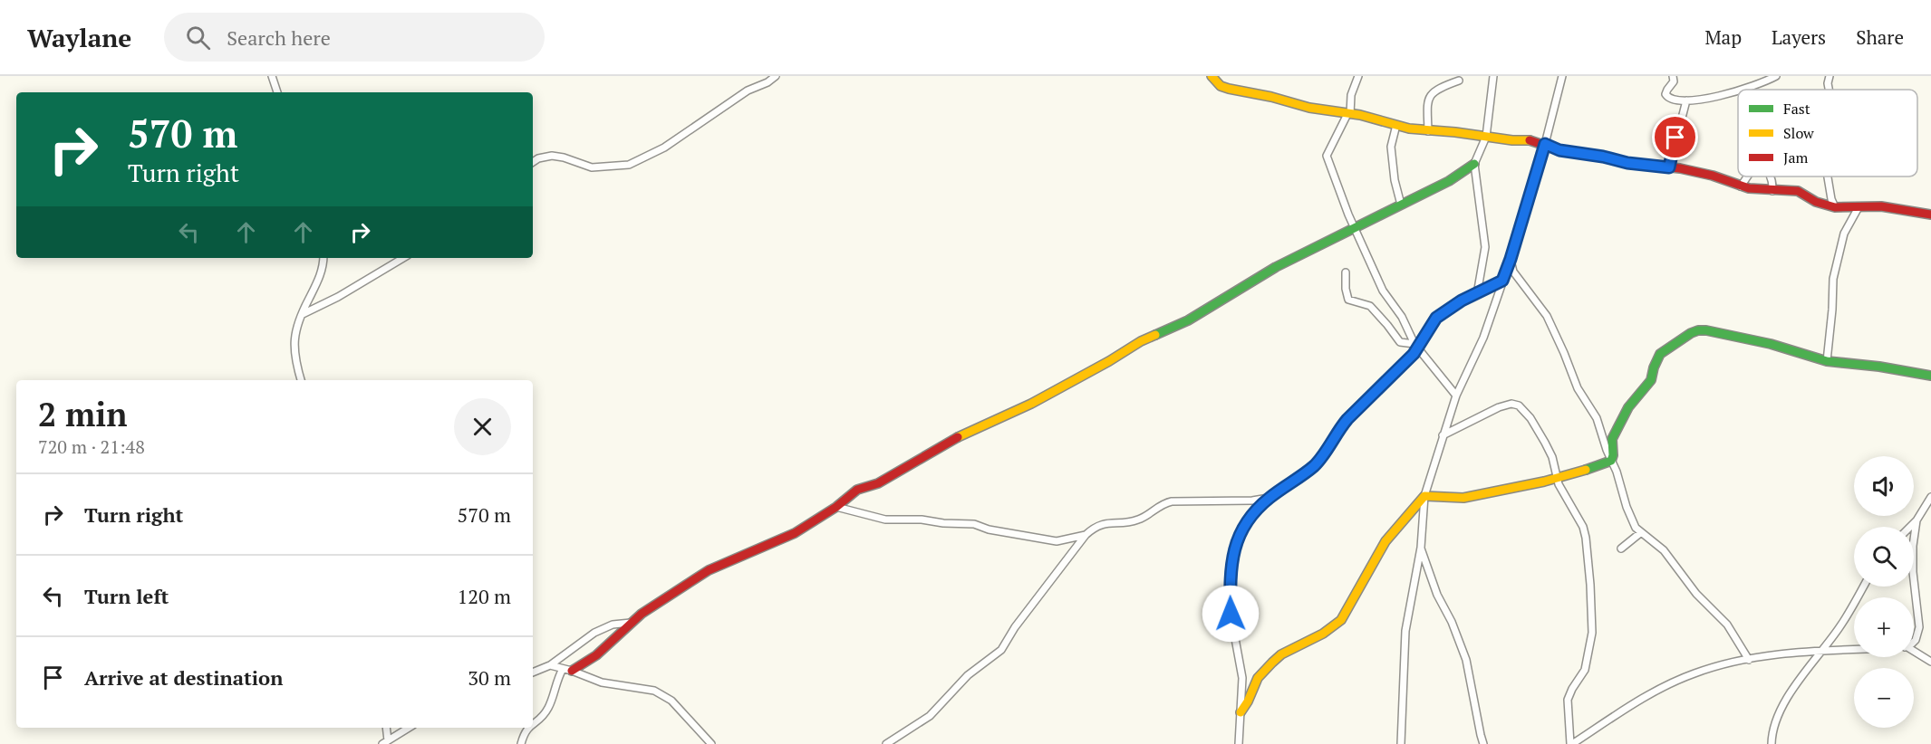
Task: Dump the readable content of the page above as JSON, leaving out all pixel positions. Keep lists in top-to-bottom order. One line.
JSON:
{"legend":["Fast","Slow","Jam"],"page":{"header":"Waylane","search":"Search here","nav":["Map","Layers","Share"],"turn":["570 m","Turn right"],"heading":["2 min","720 m · 21:48"],"map_buttons":["+","−"],"list":[{"name":"Turn right","value":"570 m"},{"name":"Turn left","value":"120 m"},{"name":"Arrive at destination","value":"30 m"}]}}
